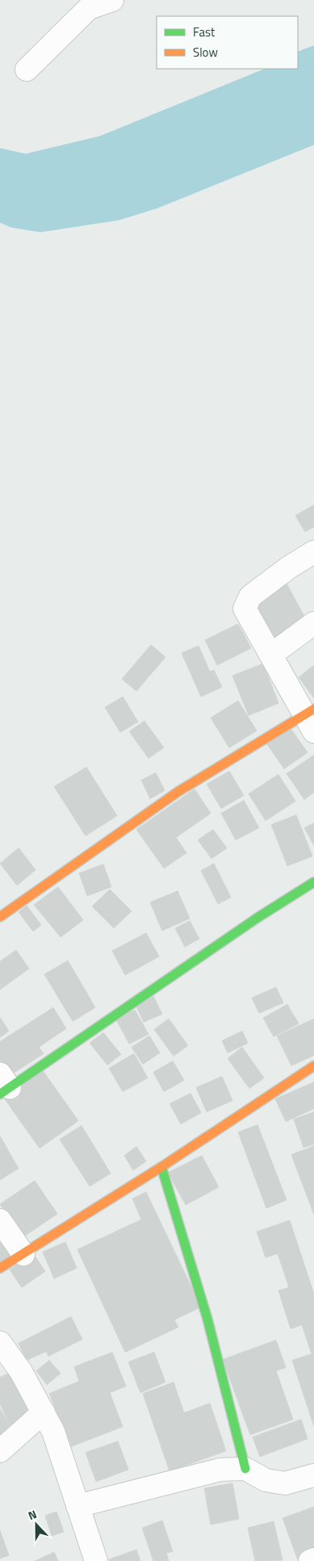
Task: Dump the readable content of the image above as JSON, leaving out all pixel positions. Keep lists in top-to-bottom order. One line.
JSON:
{"legend":["Fast","Slow"],"north":"top"}
